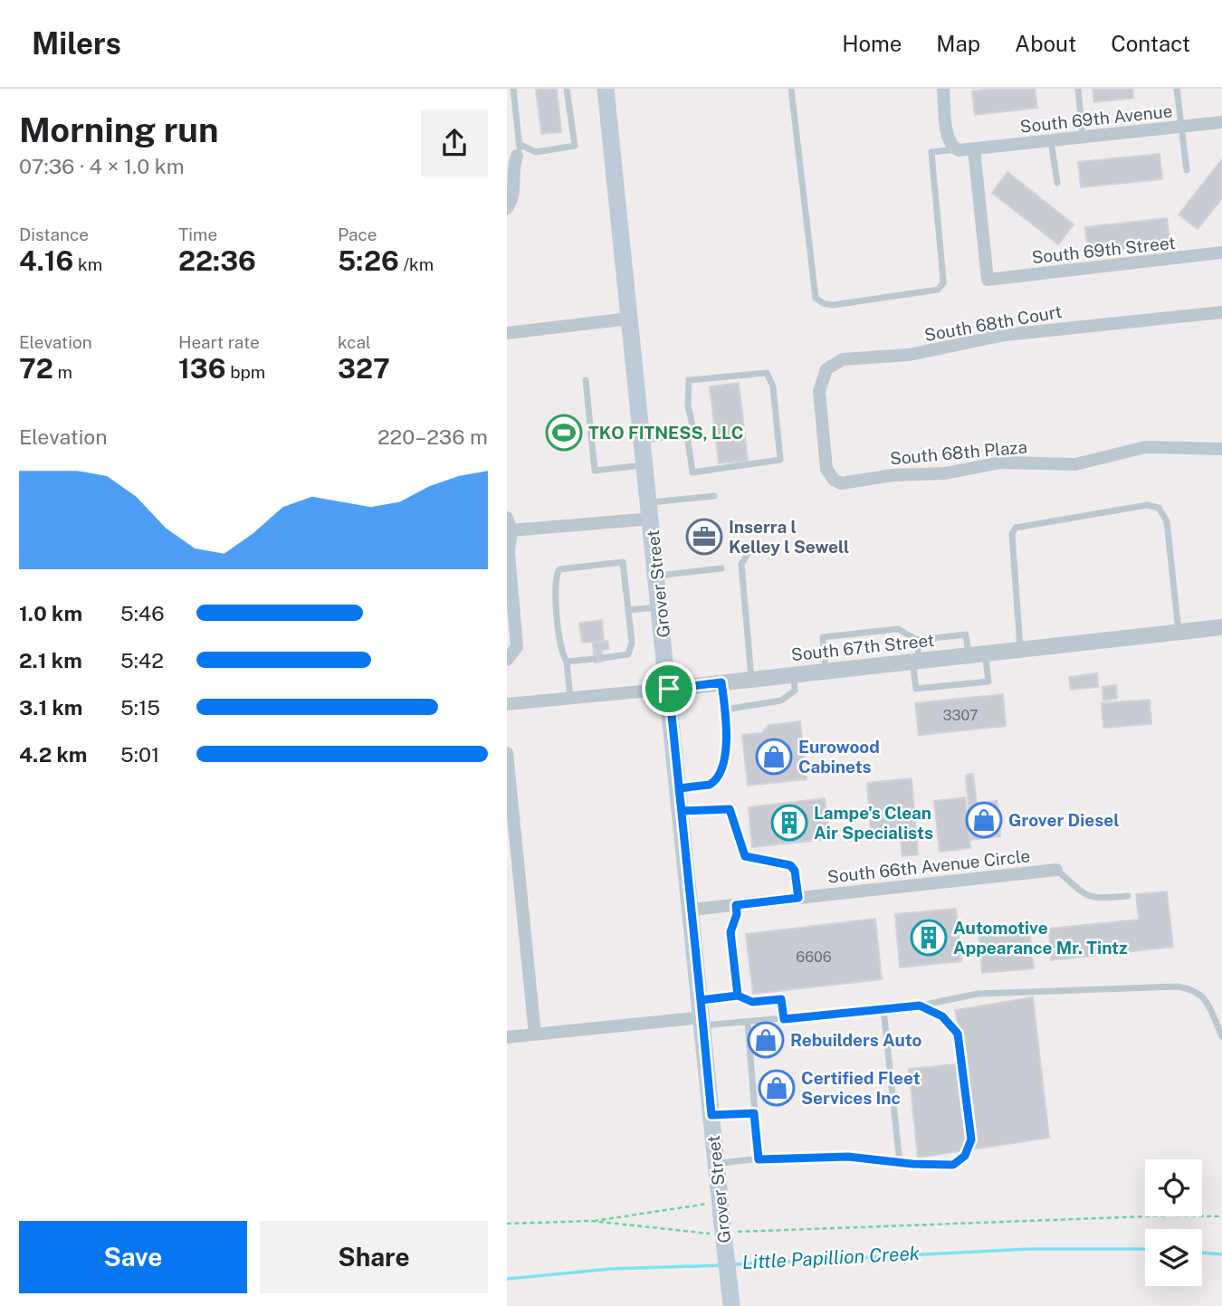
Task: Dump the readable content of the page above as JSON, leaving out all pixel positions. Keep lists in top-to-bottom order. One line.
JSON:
{"streets":{"main road":["Grover Street"],"street":["South 69th Avenue","South 69th Street","South 68th Court","South 68th Plaza","South 67th Street","South 66th Avenue Circle"]},"crossings":[["South 69th Avenue","South 69th Street"],["South 68th Court","South 68th Plaza"],["Grover Street","South 67th Street"],["Grover Street","South 66th Avenue Circle"]],"water":["Little Papillion Creek"],"places":{"sports":["TKO FITNESS, LLC"],"office":["Inserra l Kelley l Sewell"],"shop":["Eurowood Cabinets","Grover Diesel","Rebuilders Auto","Certified Fleet Services Inc"],"building":["Lampe's Clean Air Specialists","Automotive Appearance Mr. Tintz"]},"house_numbers":["3307","6606"],"page":{"header":"Milers","nav":["Home","Map","About","Contact"],"heading":["Morning run","07:36 · 4 × 1.0 km"],"stats":[["Distance","4.16 km"],["Time","22:36"],["Pace","5:26 /km"],["Elevation","72 m"],["Heart rate","136 bpm"],["kcal","327"]],"chart":["Elevation","220–236 m"],"list":[{"name":"1.0 km","note":"5:46"},{"name":"2.1 km","note":"5:42"},{"name":"3.1 km","note":"5:15"},{"name":"4.2 km","note":"5:01"}],"buttons":["Save","Share"]}}
